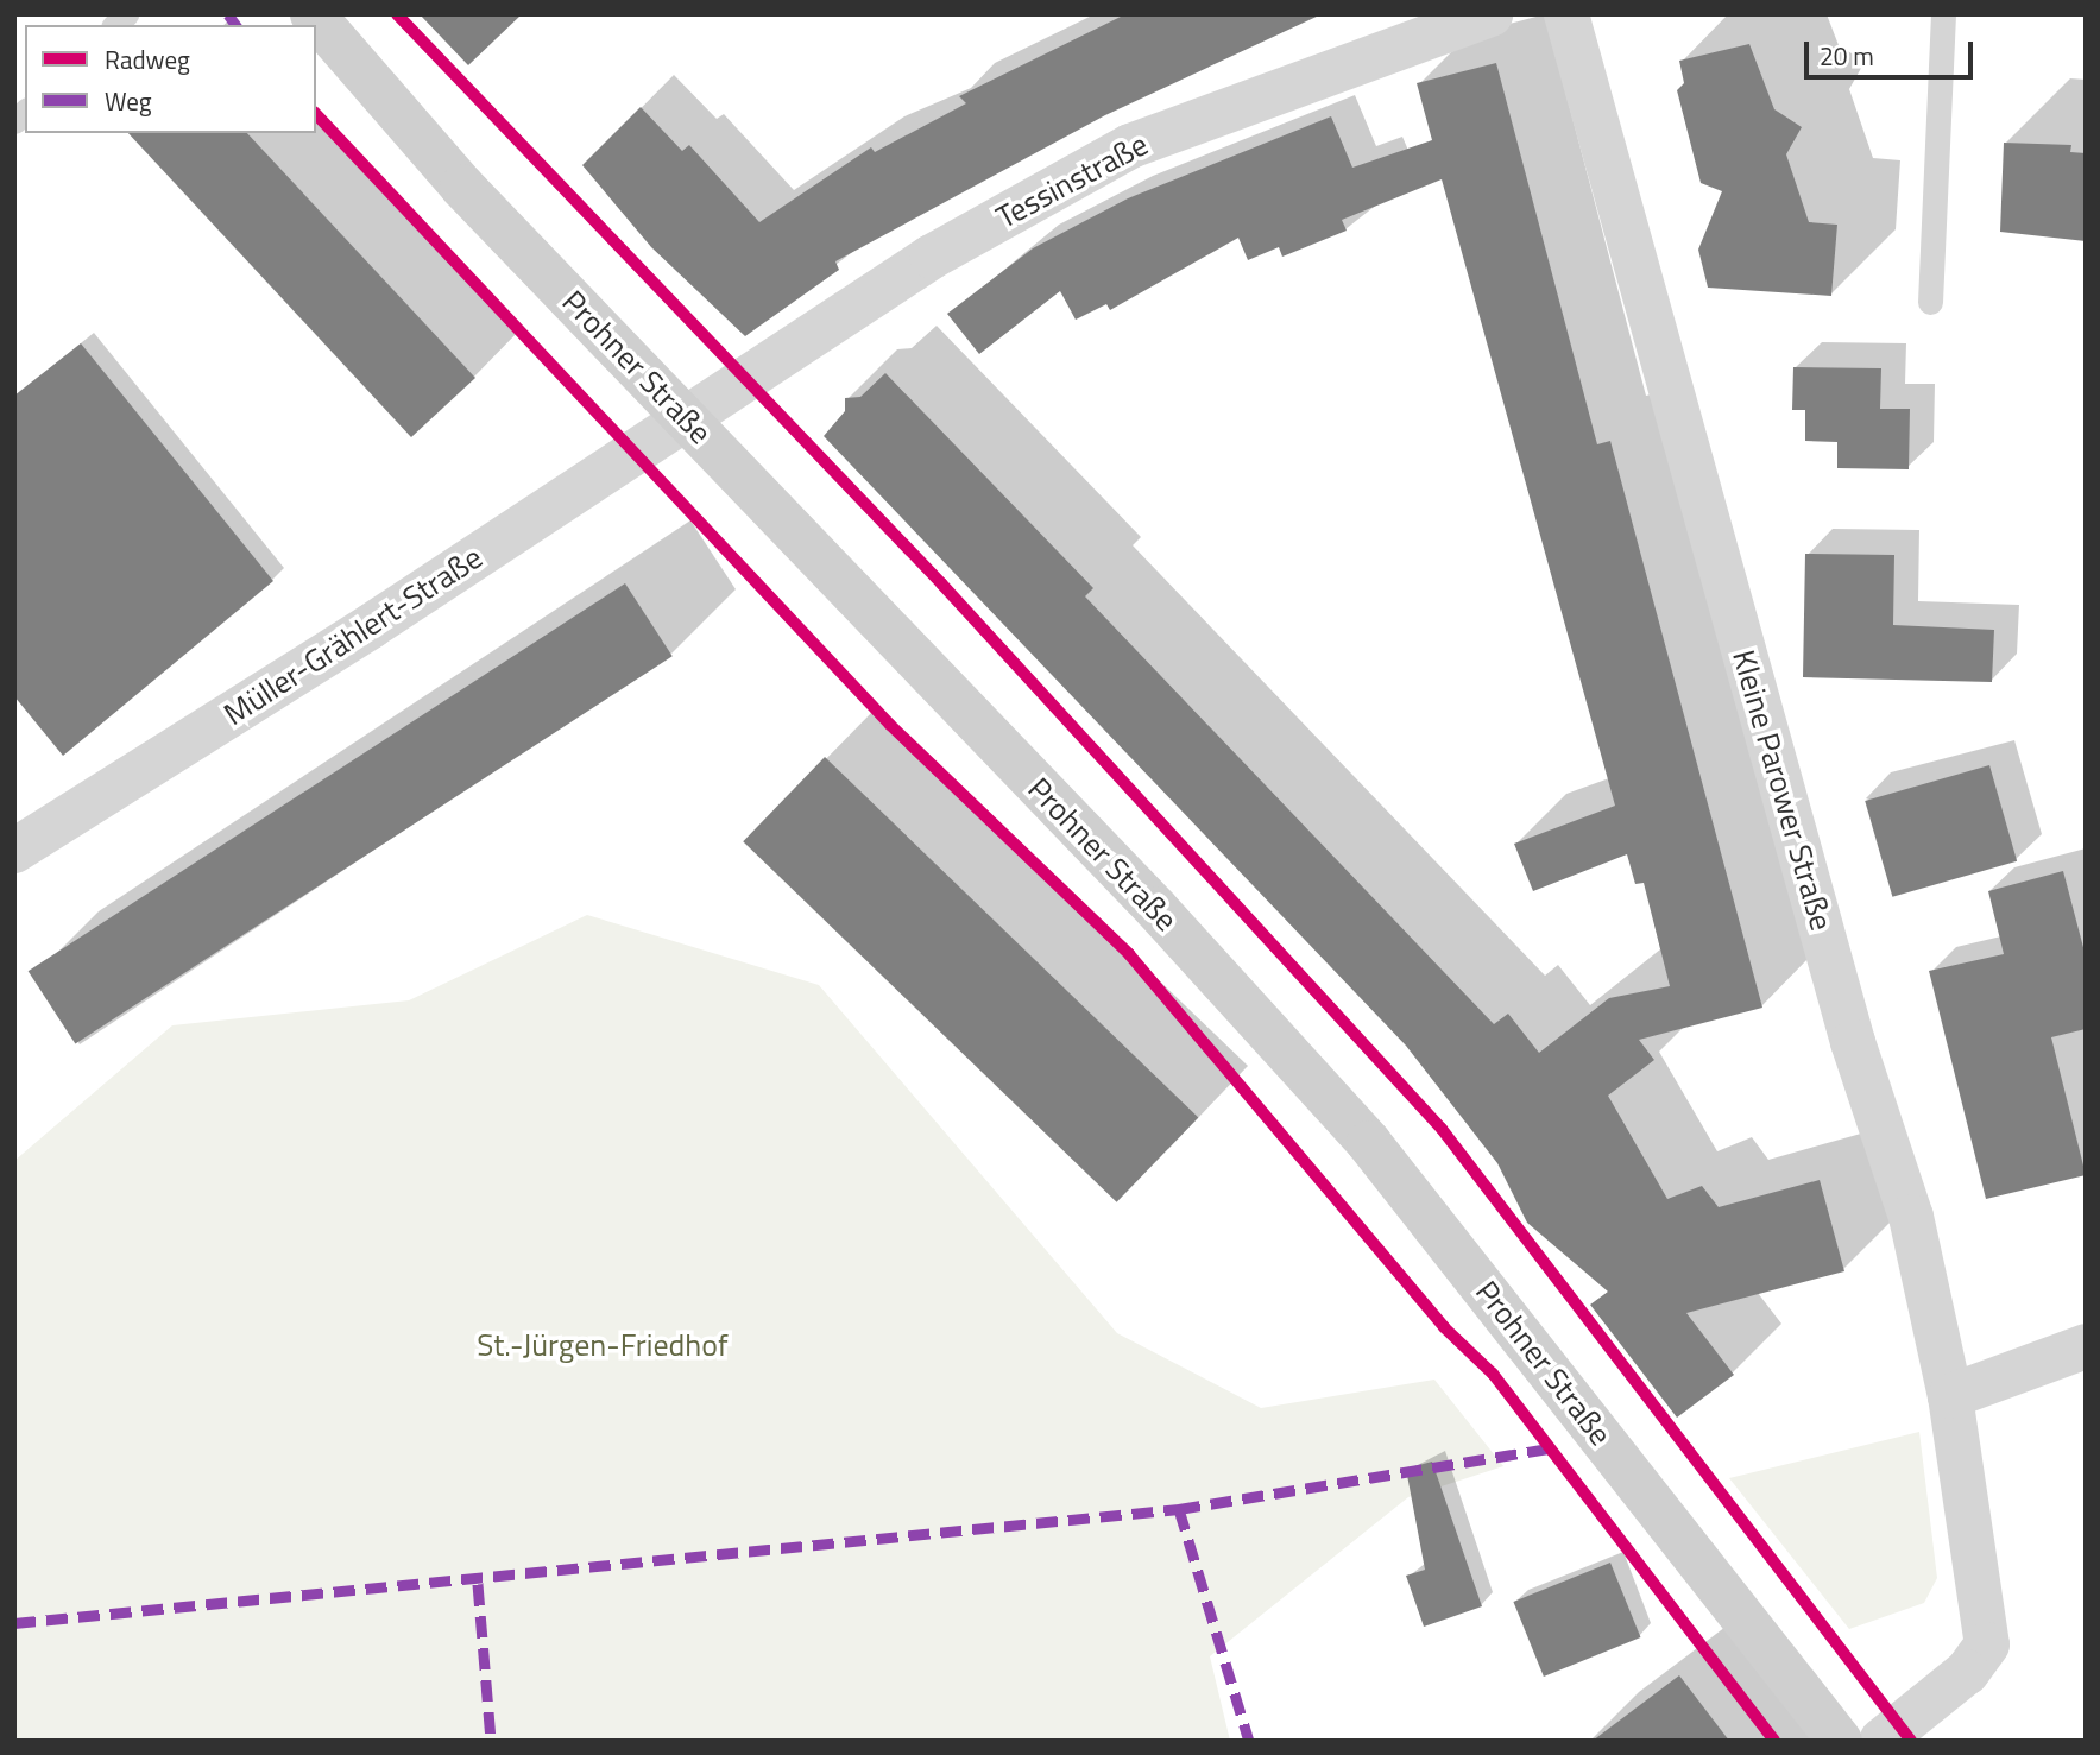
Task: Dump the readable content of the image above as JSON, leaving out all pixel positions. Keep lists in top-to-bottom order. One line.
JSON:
{"streets":{"main road":["Prohner Straße"],"street":["Tessinstraße","Müller-Grählert-Straße","Kleine Parower Straße"]},"crossings":[["Tessinstraße","Prohner Straße"],["Tessinstraße","Müller-Grählert-Straße"],["Prohner Straße","Müller-Grählert-Straße"]],"parks":["St.-Jürgen-Friedhof"],"legend":["Radweg","Weg"],"scale_bar":"20 m"}
